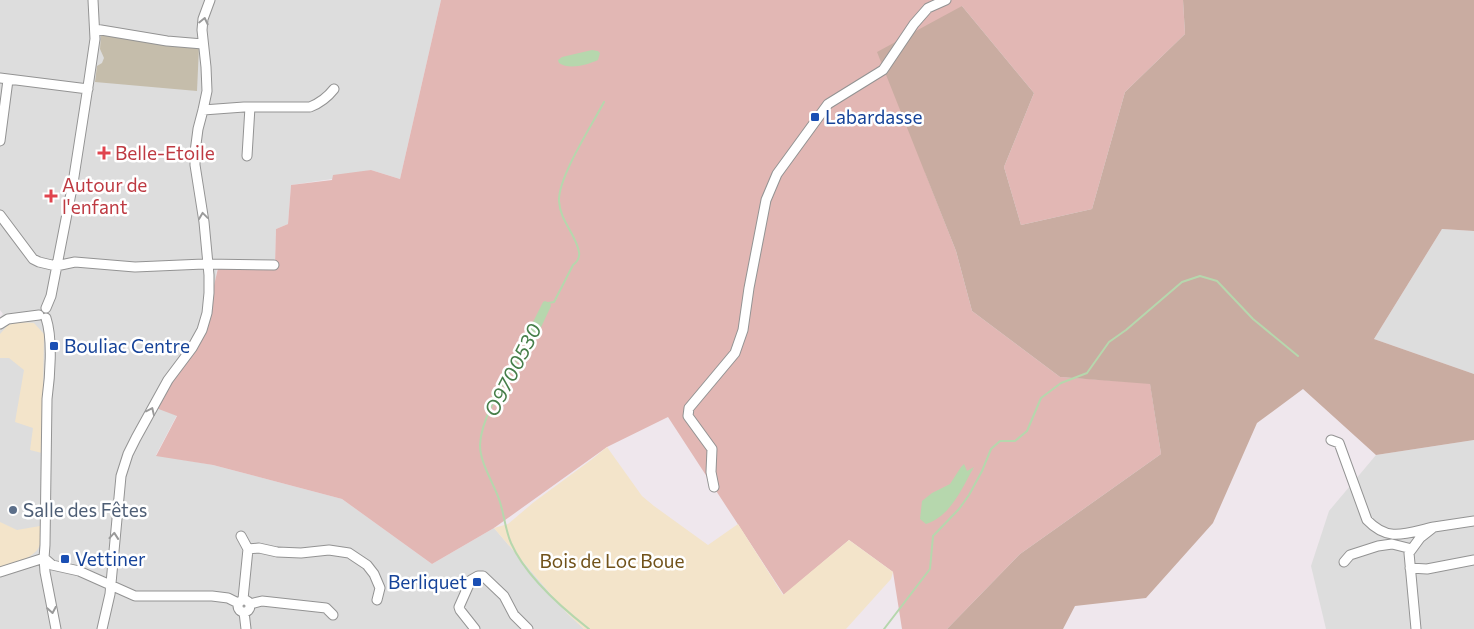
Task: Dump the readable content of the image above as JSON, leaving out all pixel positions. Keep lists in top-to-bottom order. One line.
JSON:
{"water":["O9700530"],"parks":["Bois de Loc Boue"],"places":{"transit":["Labardasse","Bouliac Centre","Vettiner","Berliquet"],"health":["Belle-Etoile","Autour de l'enfant"],"other":["Salle des Fêtes"]}}
